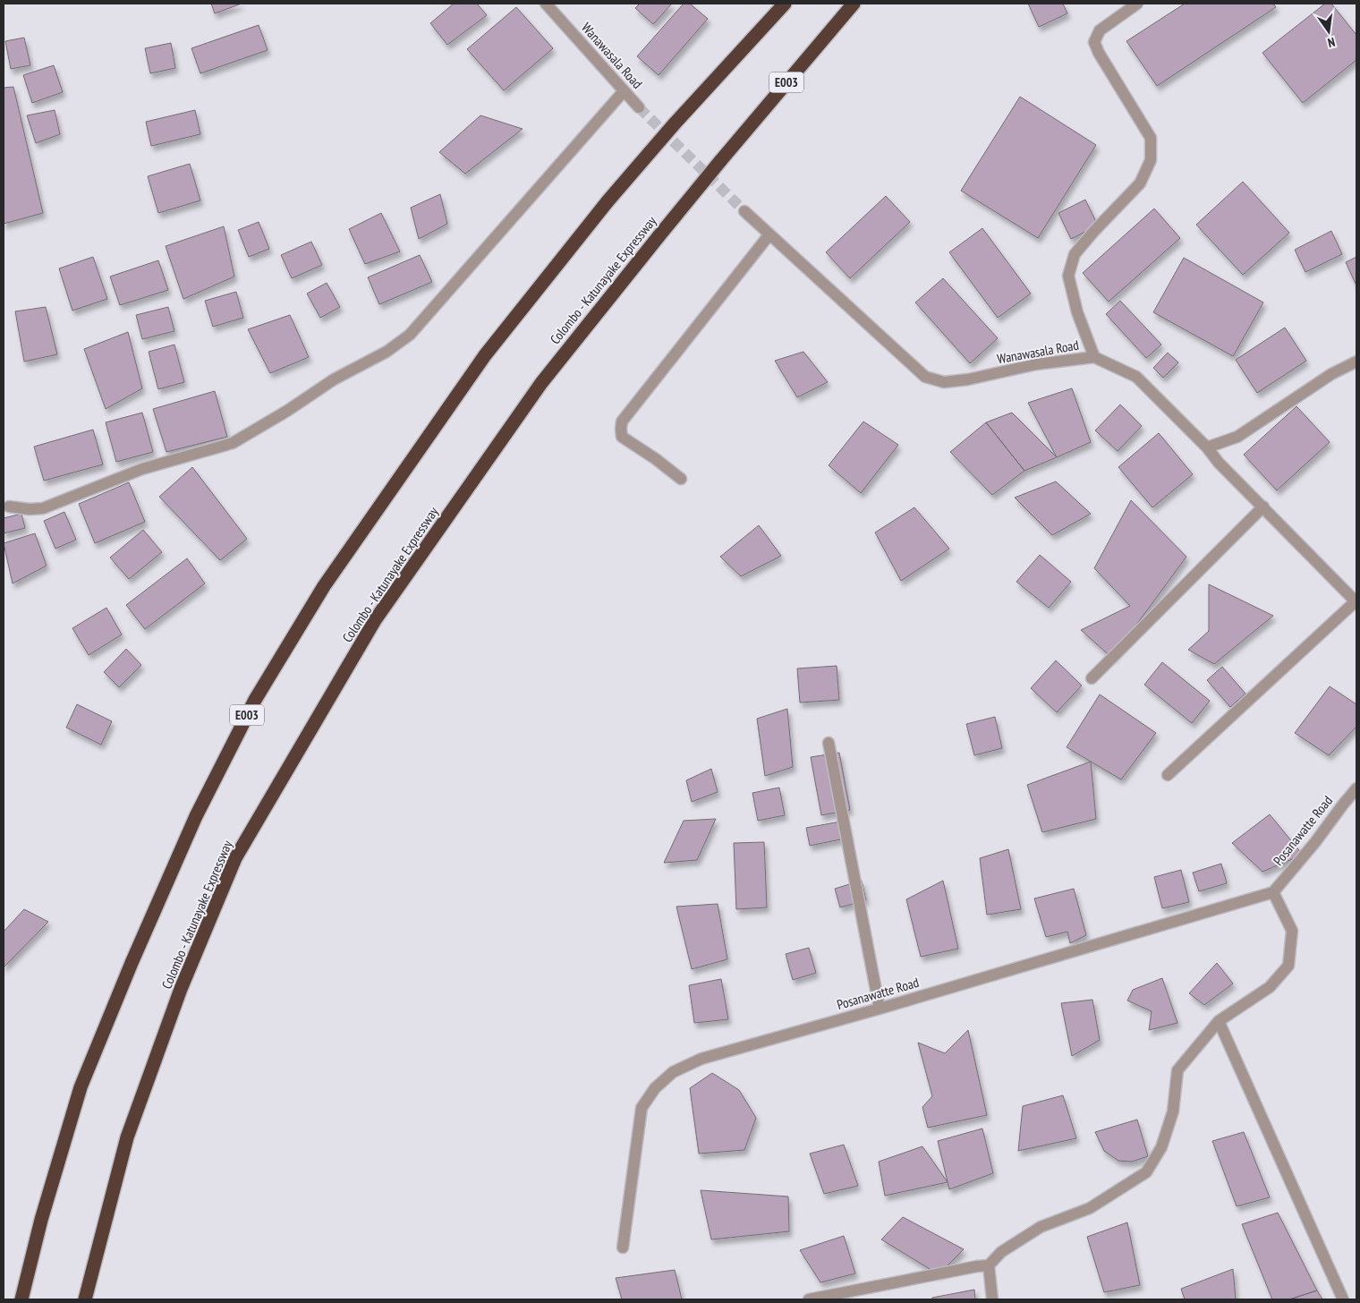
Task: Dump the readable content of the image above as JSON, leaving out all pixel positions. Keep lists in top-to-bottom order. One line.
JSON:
{"streets":{"highway":["E003","Colombo - Katunayake Expressway"],"street":["Wanawasala Road","Posanawatte Road"]},"north":"bottom"}
